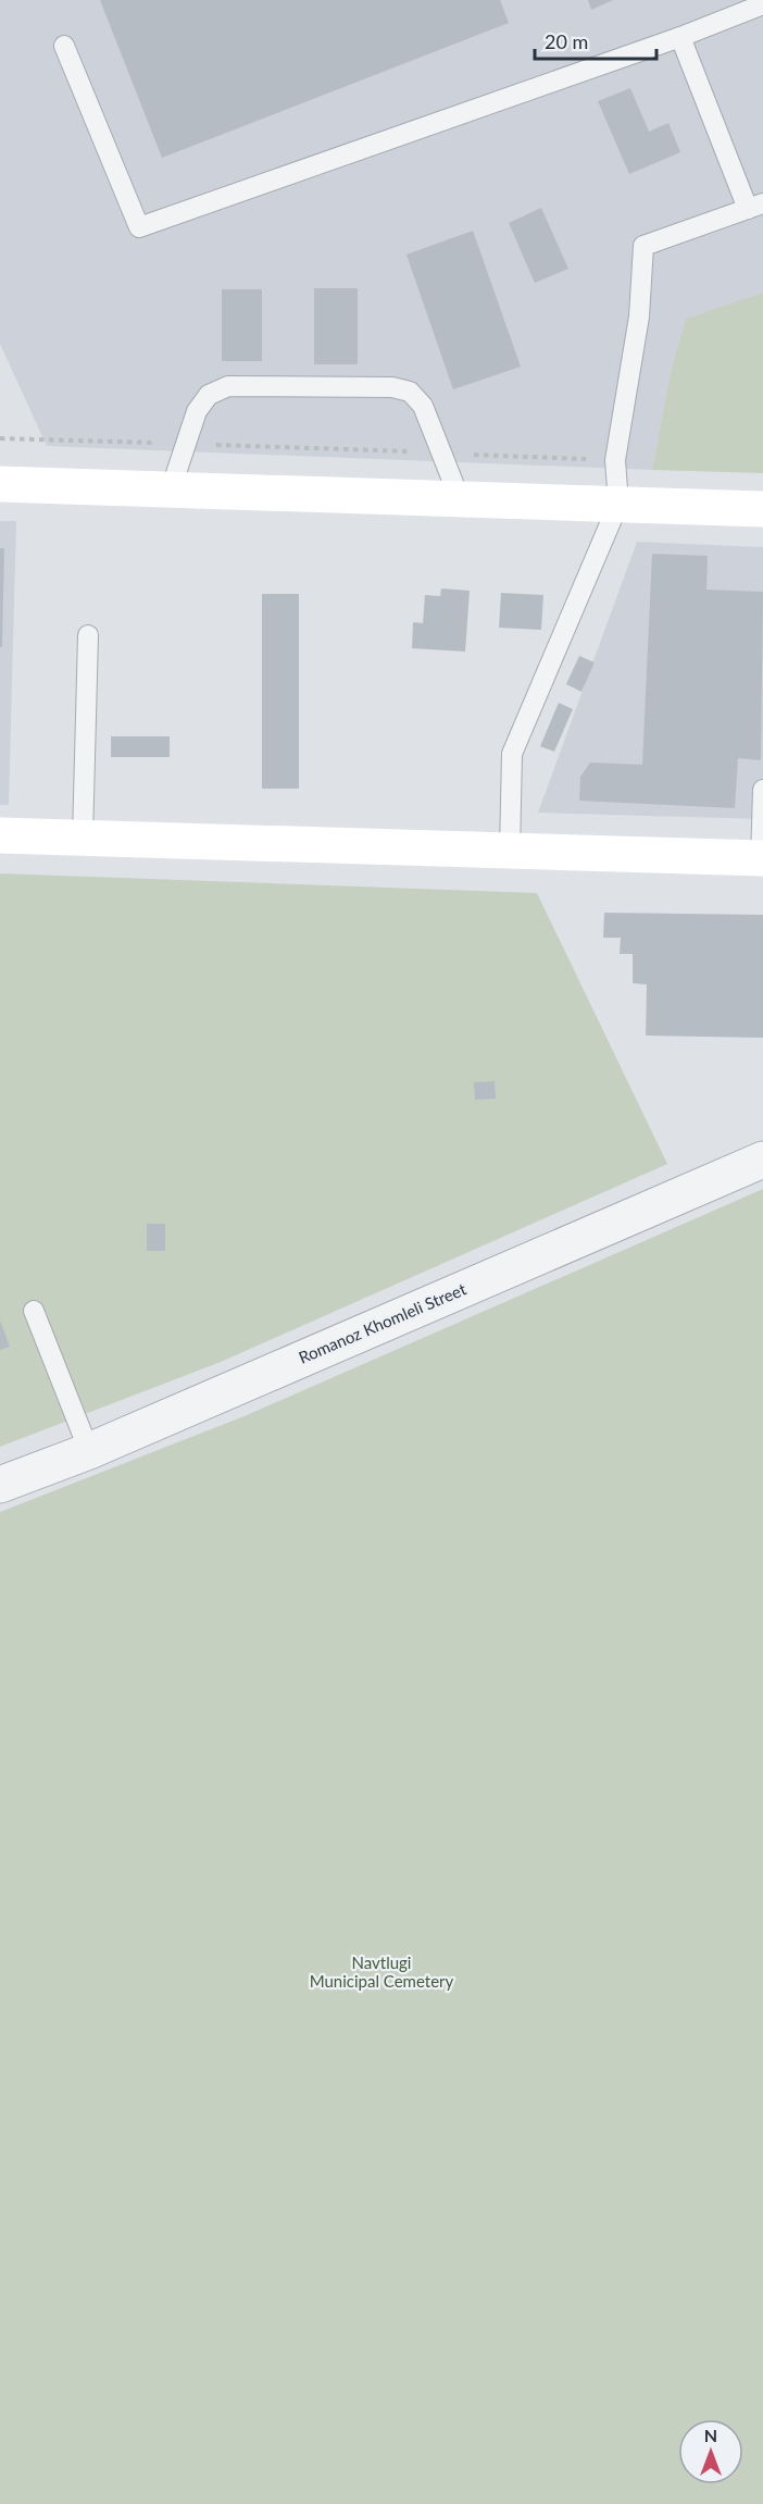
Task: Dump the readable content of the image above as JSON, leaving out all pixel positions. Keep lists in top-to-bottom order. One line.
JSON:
{"streets":{"street":["Romanoz Khomleli Street"]},"parks":["Navtlugi Municipal Cemetery"],"scale_bar":"20 m","north":"top"}
